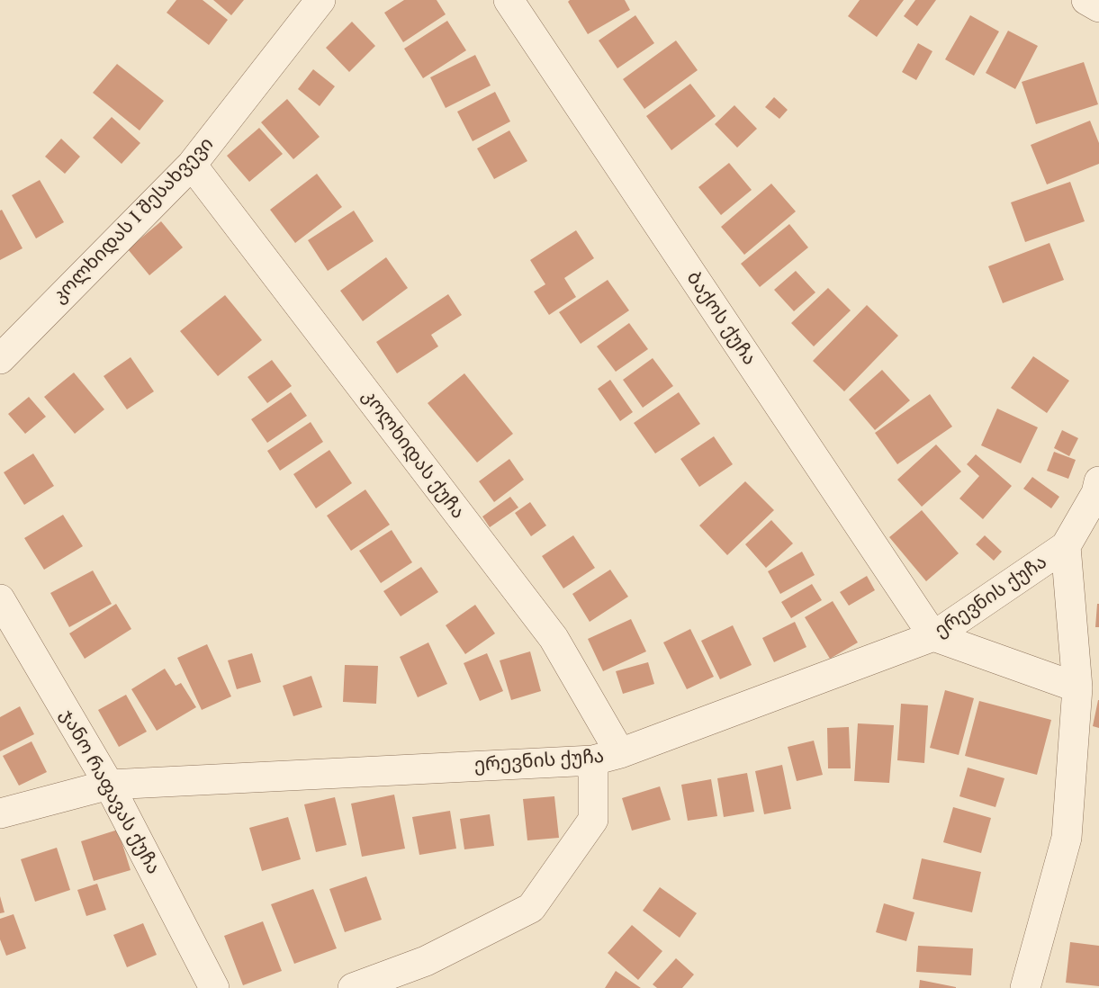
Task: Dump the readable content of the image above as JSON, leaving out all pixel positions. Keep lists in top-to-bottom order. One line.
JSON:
{"streets":{"street":["კოლხიდას I შესახვევი","ბაქოს ქუჩა","კოლხიდას ქუჩა","ერევნის ქუჩა","ჯანო რაფავას ქუჩა"]},"crossings":[["კოლხიდას I შესახვევი","კოლხიდას ქუჩა"],["ბაქოს ქუჩა","ერევნის ქუჩა"],["კოლხიდას ქუჩა","ერევნის ქუჩა"],["ერევნის ქუჩა","ჯანო რაფავას ქუჩა"]]}
